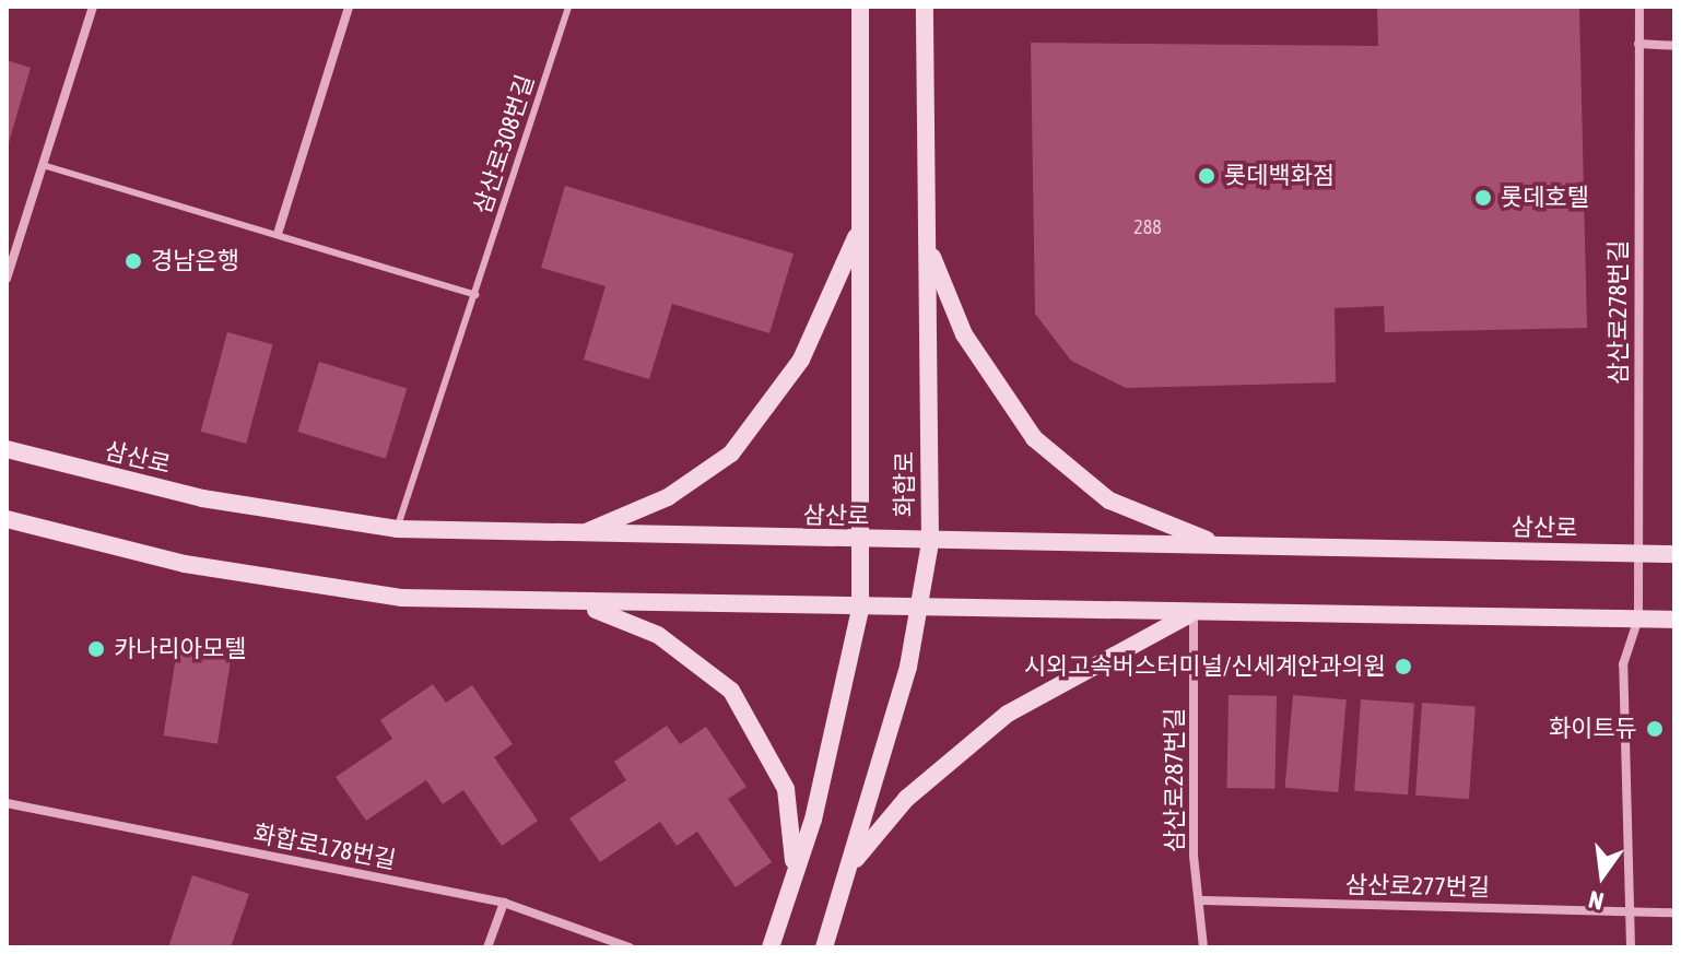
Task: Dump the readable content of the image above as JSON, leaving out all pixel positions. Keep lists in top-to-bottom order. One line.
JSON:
{"streets":{"main road":["삼산로","화합로"],"street":["삼산로278번길","삼산로287번길","화합로178번길","삼산로277번길"],"lane":["삼산로308번길"]},"crossings":[["삼산로308번길","삼산로"],["삼산로278번길","삼산로"],["삼산로","화합로"],["삼산로287번길","삼산로277번길"]],"places":["롯데백화점","롯데호텔","경남은행","카나리아모텔","시외고속버스터미널/신세계안과의원","화이트듀"],"house_numbers":["288"],"north":"bottom"}
